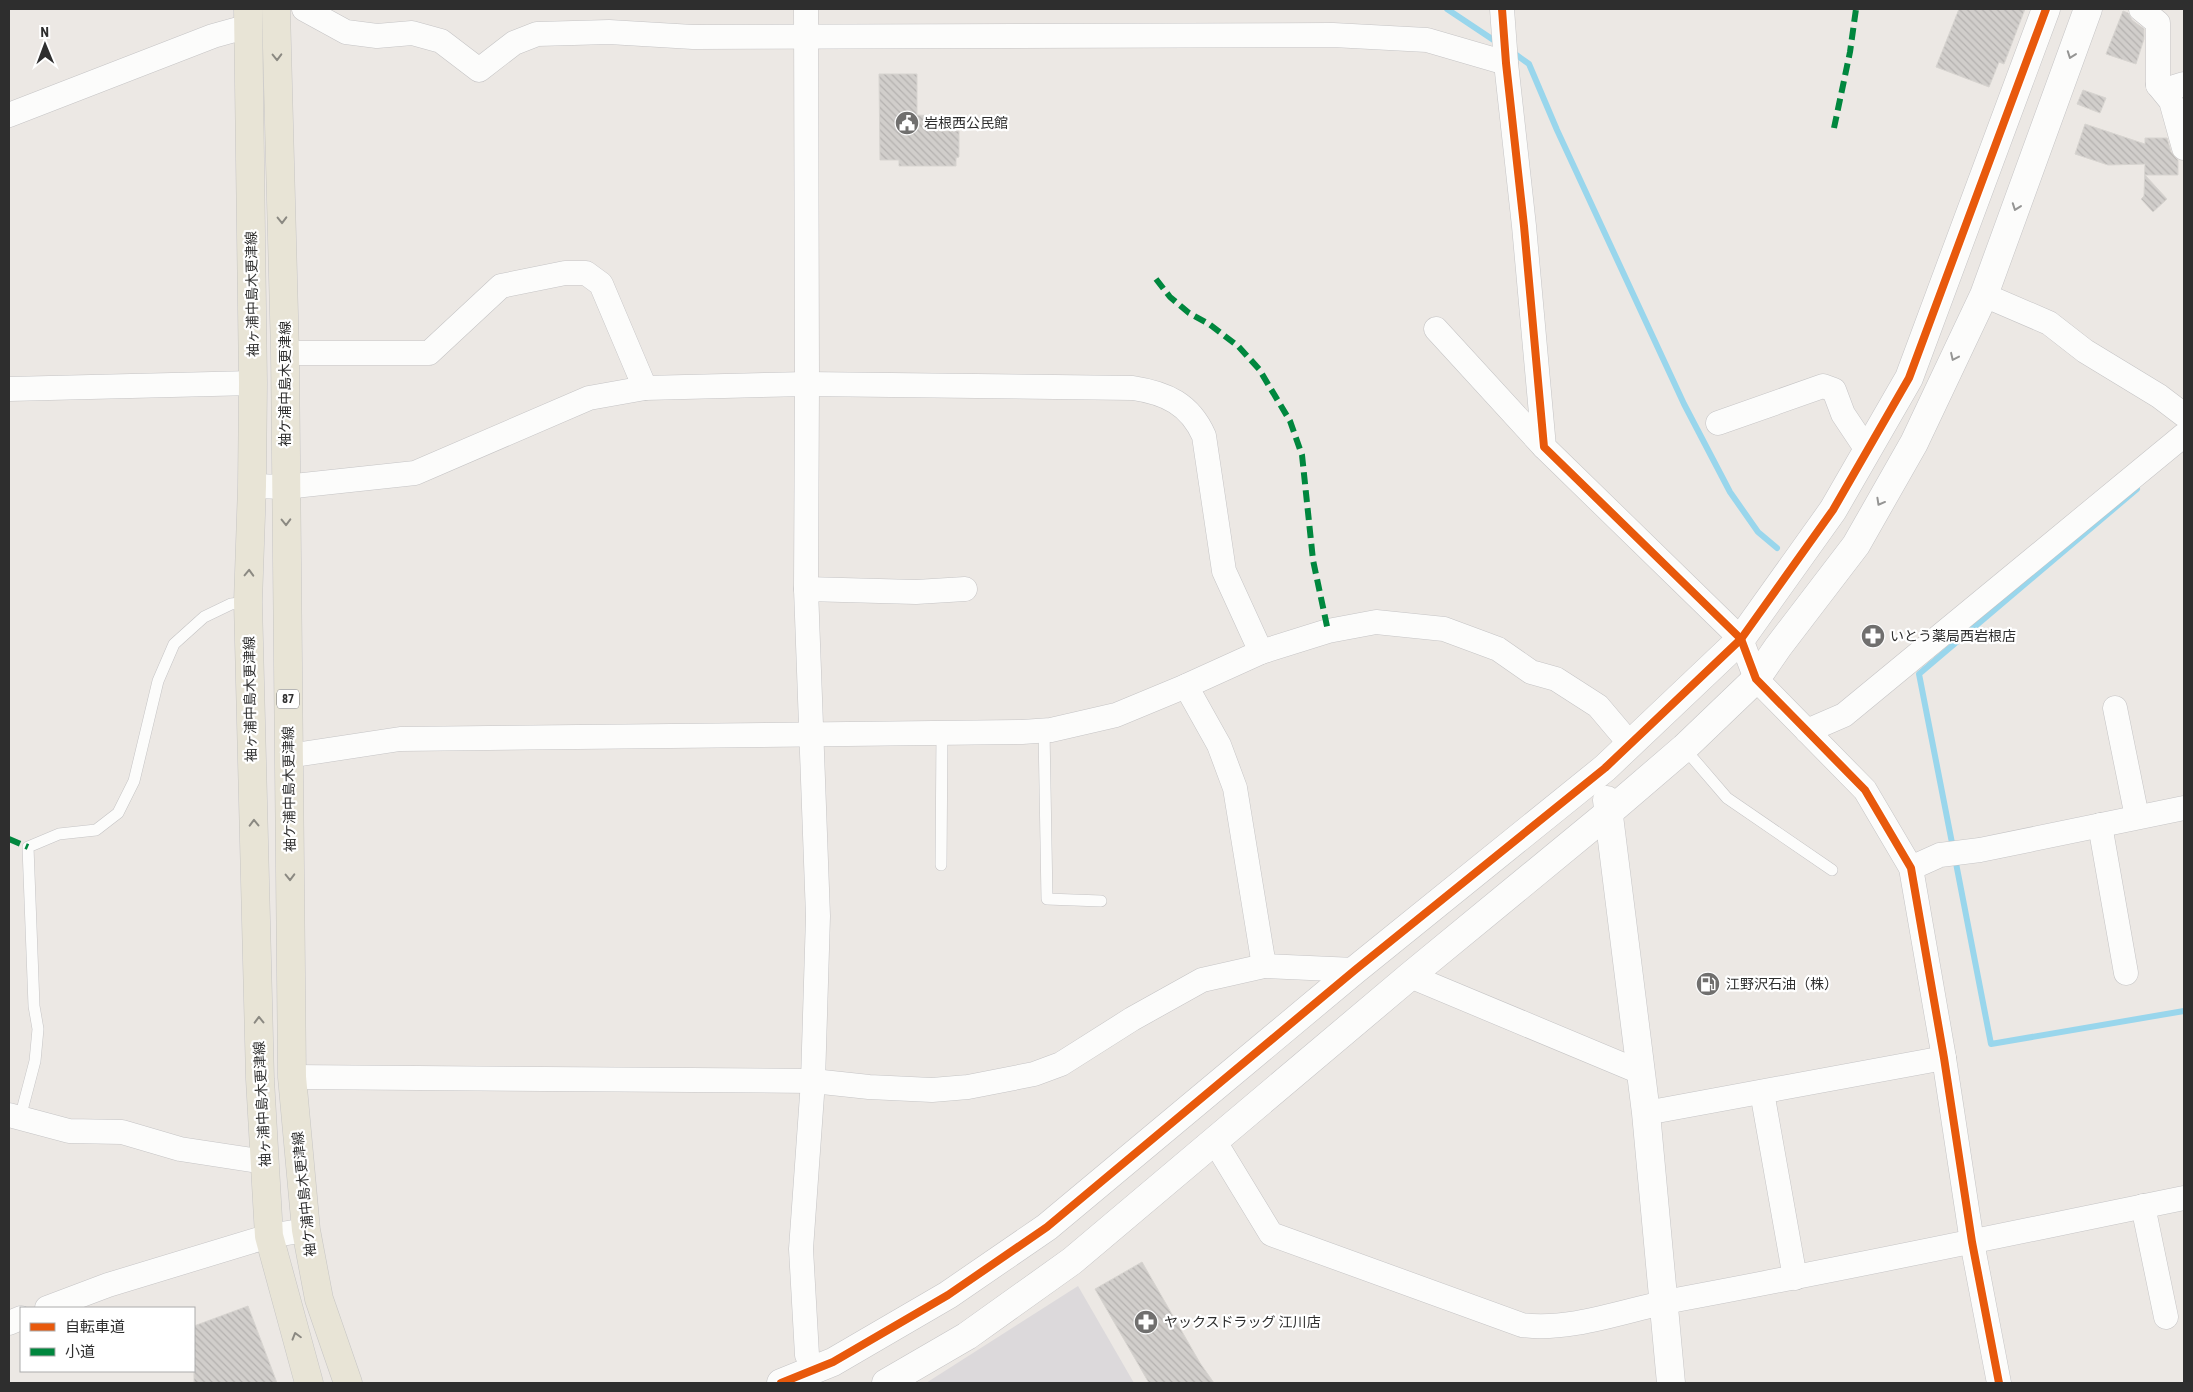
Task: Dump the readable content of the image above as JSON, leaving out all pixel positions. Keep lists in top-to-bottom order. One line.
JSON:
{"streets":{"main road":["袖ヶ浦中島木更津線","袖ケ浦中島木更津線","87"]},"one_way":["袖ヶ浦中島木更津線","袖ケ浦中島木更津線"],"places":{"public building":["岩根西公民館"],"pharmacy":["いとう薬局西岩根店","ヤックスドラッグ 江川店"],"fuel station":["江野沢石油（株）"]},"legend":["自転車道","小道"],"north":"top"}
